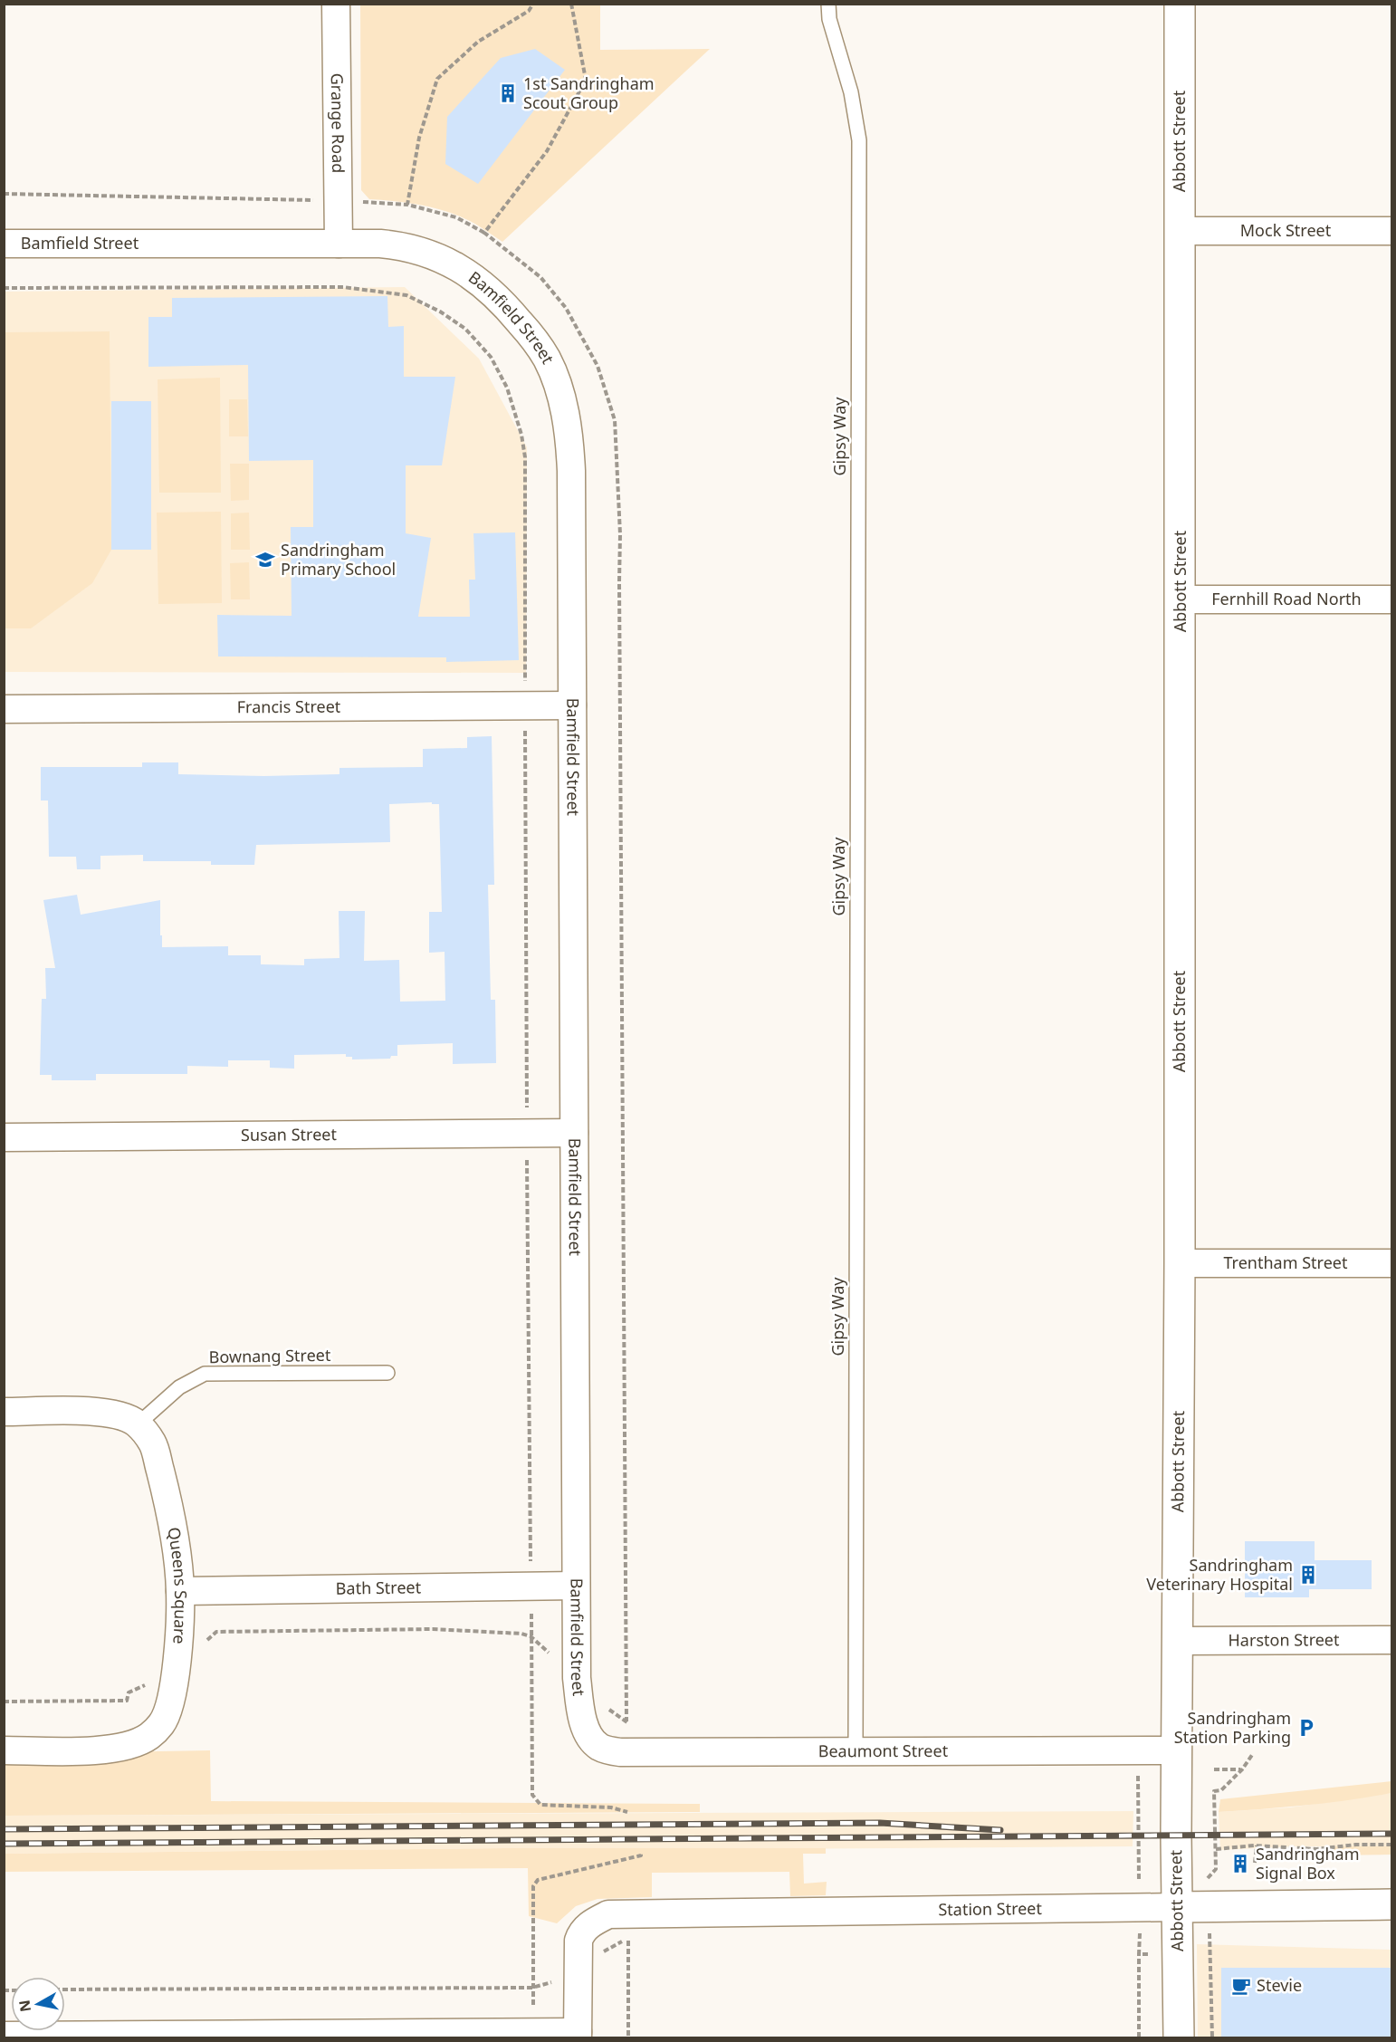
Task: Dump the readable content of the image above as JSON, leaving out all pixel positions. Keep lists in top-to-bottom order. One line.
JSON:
{"streets":{"street":["Grange Road","Abbott Street","Mock Street","Bamfield Street","Fernhill Road North","Francis Street","Susan Street","Trentham Street","Queens Square","Bath Street","Harston Street","Beaumont Street","Station Street"],"lane":["Gipsy Way","Bownang Street"]},"crossings":[["Grange Road","Bamfield Street"],["Abbott Street","Mock Street"],["Abbott Street","Fernhill Road North"],["Abbott Street","Trentham Street"],["Abbott Street","Harston Street"],["Abbott Street","Beaumont Street"],["Abbott Street","Station Street"],["Bamfield Street","Francis Street"],["Bamfield Street","Susan Street"],["Bamfield Street","Bath Street"],["Bamfield Street","Beaumont Street"],["Gipsy Way","Beaumont Street"],["Bownang Street","Queens Square"],["Queens Square","Bath Street"]],"places":{"building":["1st Sandringham Scout Group","Sandringham Veterinary Hospital","Sandringham Signal Box"],"school or university":["Sandringham Primary School"],"parking":["Sandringham Station Parking"],"cafe":["Stevie"]},"north":"left"}
